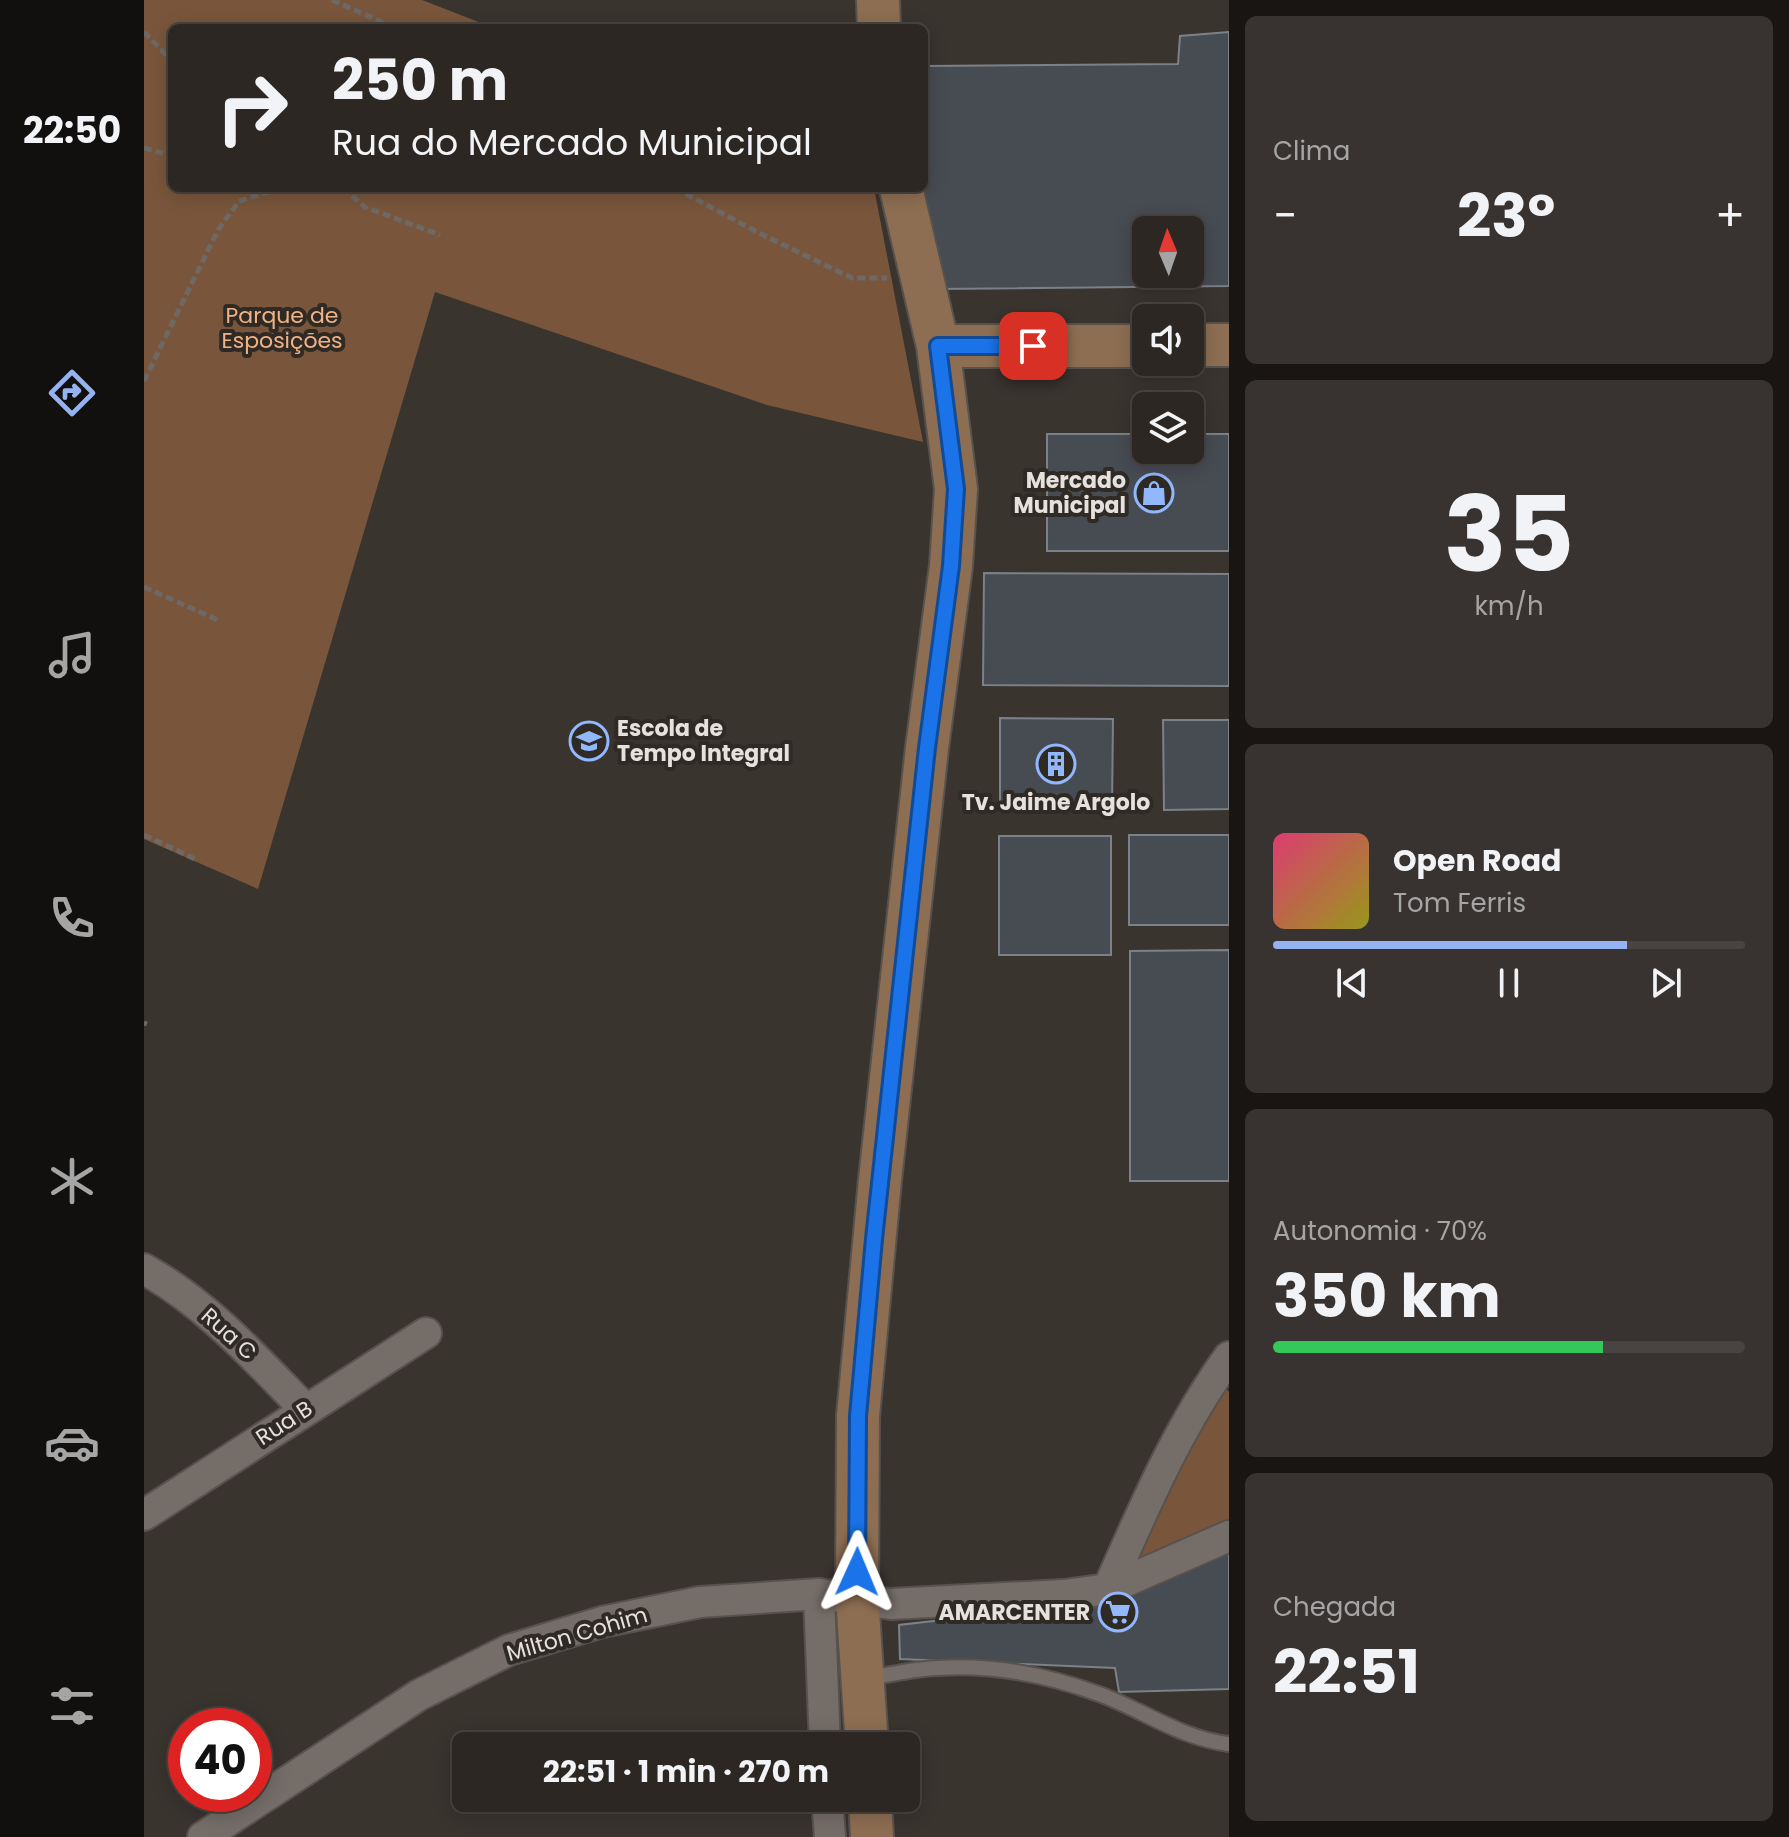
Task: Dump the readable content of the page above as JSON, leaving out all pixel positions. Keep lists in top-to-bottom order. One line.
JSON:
{"streets":{"street":["Rua C","Rua B","Milton Cohim"]},"crossings":[["Rua C","Rua B"]],"parks":["Parque de Esposições"],"places":{"shop":["Mercado Municipal"],"school or university":["Escola de Tempo Integral"],"building":["Tv. Jaime Argolo"],"supermarket":["AMARCENTER"]},"north":"top","page":{"tabs":"22:50","tile":["Clima",["35","km/h"],["Autonomia · 70%","350 km"],["Chegada","22:51"]],"turn":["250 m","Rua do Mercado Municipal"],"heat":["−","23°","+"],"song":["Open Road","Tom Ferris"],"limit":"40","trip":"22:51 · 1 min · 270 m"}}
